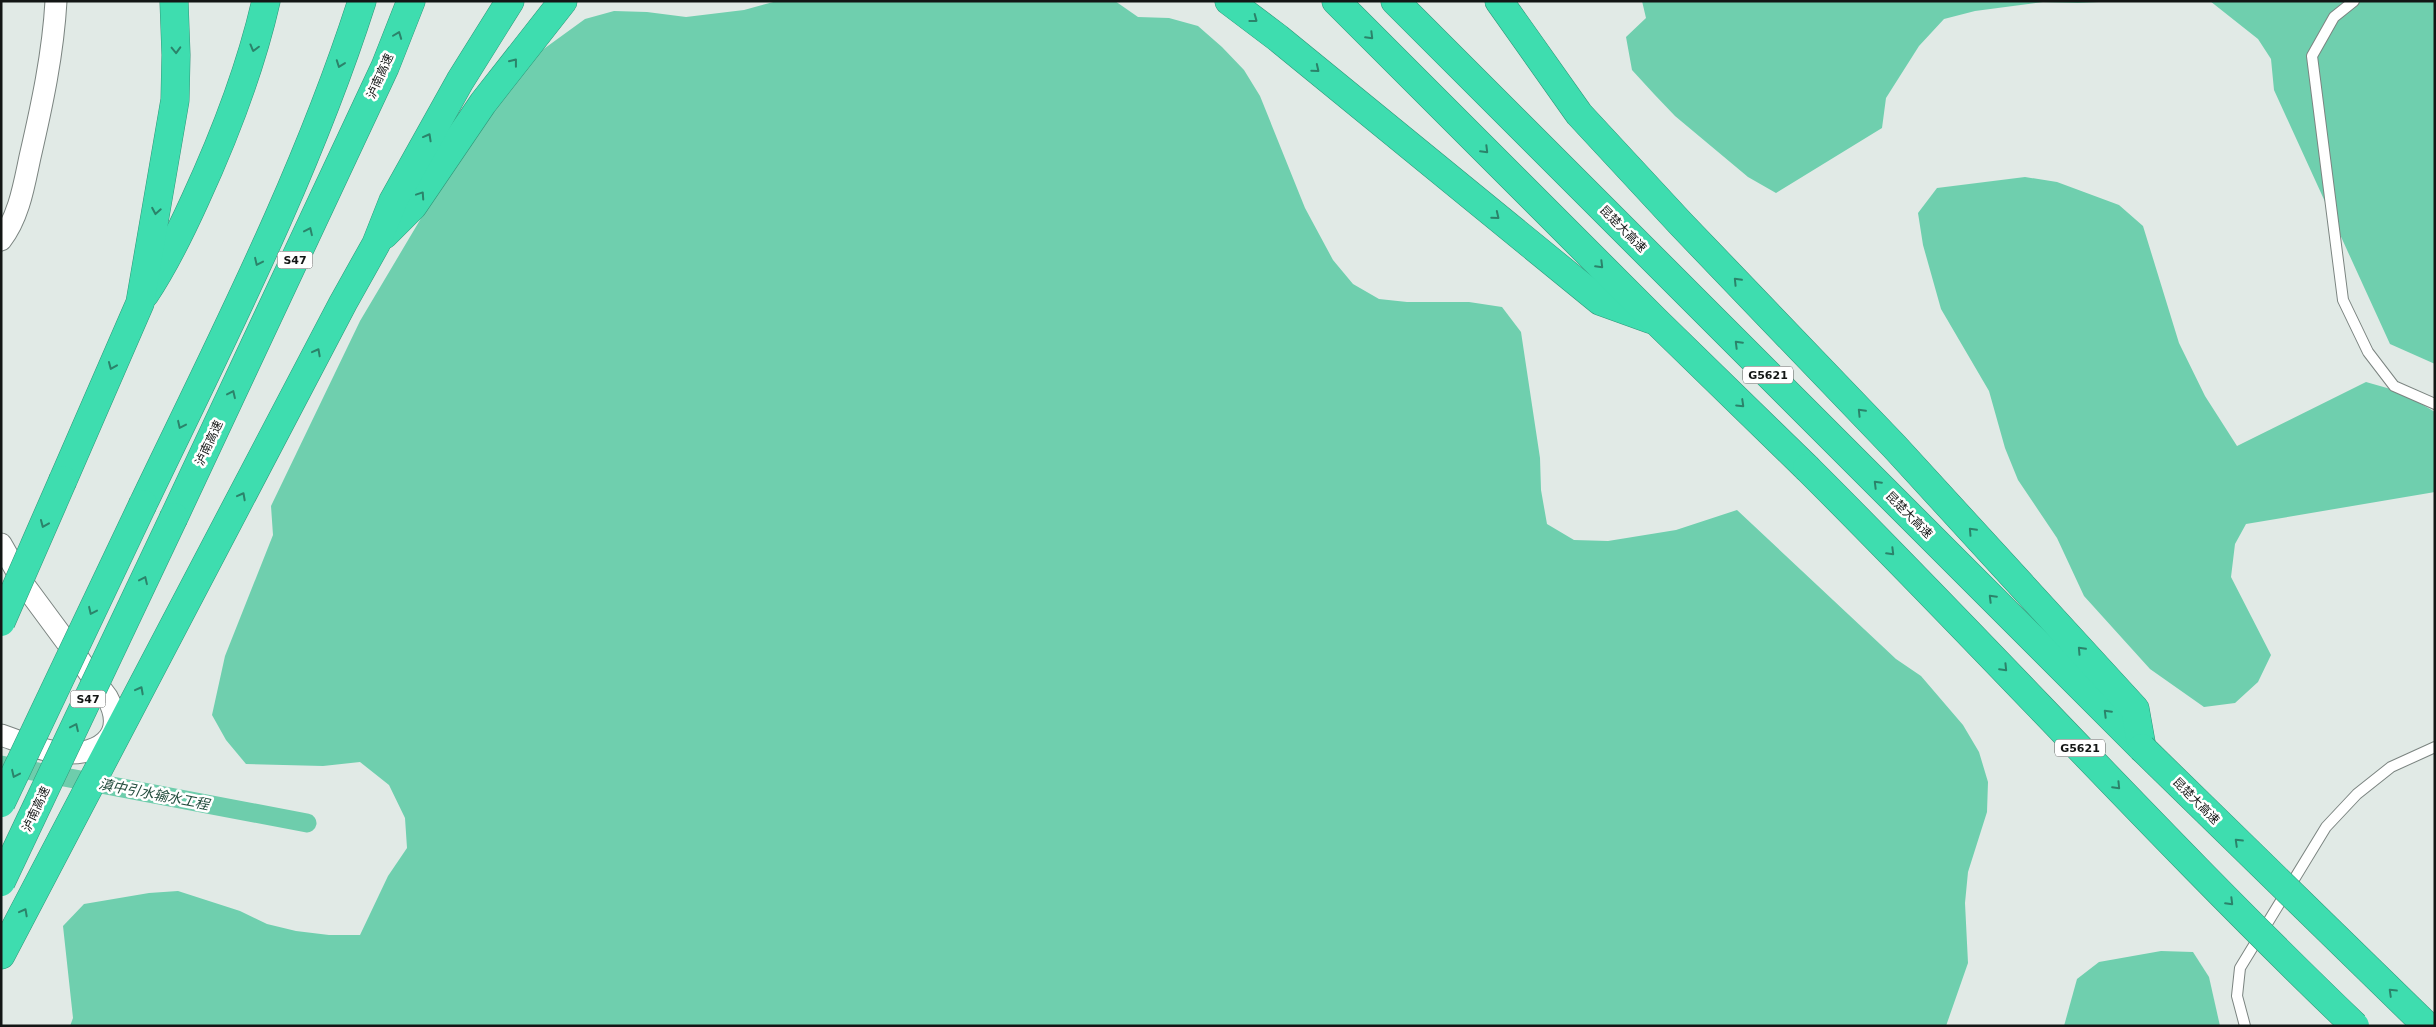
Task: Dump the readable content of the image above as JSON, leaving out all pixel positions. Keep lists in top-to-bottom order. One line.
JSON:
{"streets":{"highway":["泸南高速","昆楚大高速","S47","G5621"]},"water":["滇中引水输水工程"]}
